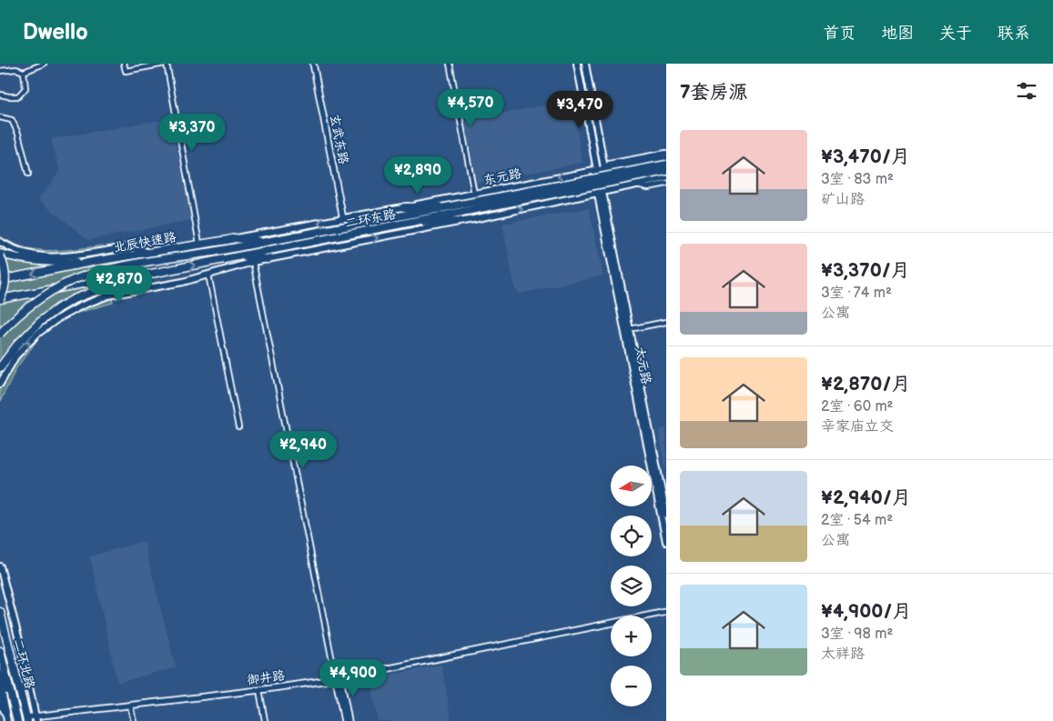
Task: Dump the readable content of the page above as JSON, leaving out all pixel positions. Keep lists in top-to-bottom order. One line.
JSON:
{"streets":{"highway":["二环东路","北辰快速路","二环北路"],"main road":["东元路","太元路"],"street":["玄武东路","御井路"]},"crossings":[["玄武东路","东元路"],["东元路","北辰快速路"],["二环北路","御井路"]],"north":"left","page":{"header":"Dwello","nav":["首页","地图","关于","联系"],"heading":"7套房源","price":["¥4,570","¥3,470","¥3,370","¥2,890","¥2,870","¥2,940","¥4,900"],"list":[{"name":"¥3,470/月","note":"3室 · 83 m² · 矿山路"},{"name":"¥3,370/月","note":"3室 · 74 m² · 公寓"},{"name":"¥2,870/月","note":"2室 · 60 m² · 辛家庙立交"},{"name":"¥2,940/月","note":"2室 · 54 m² · 公寓"},{"name":"¥4,900/月","note":"3室 · 98 m² · 太祥路"}],"map_buttons":["+","−"]}}
